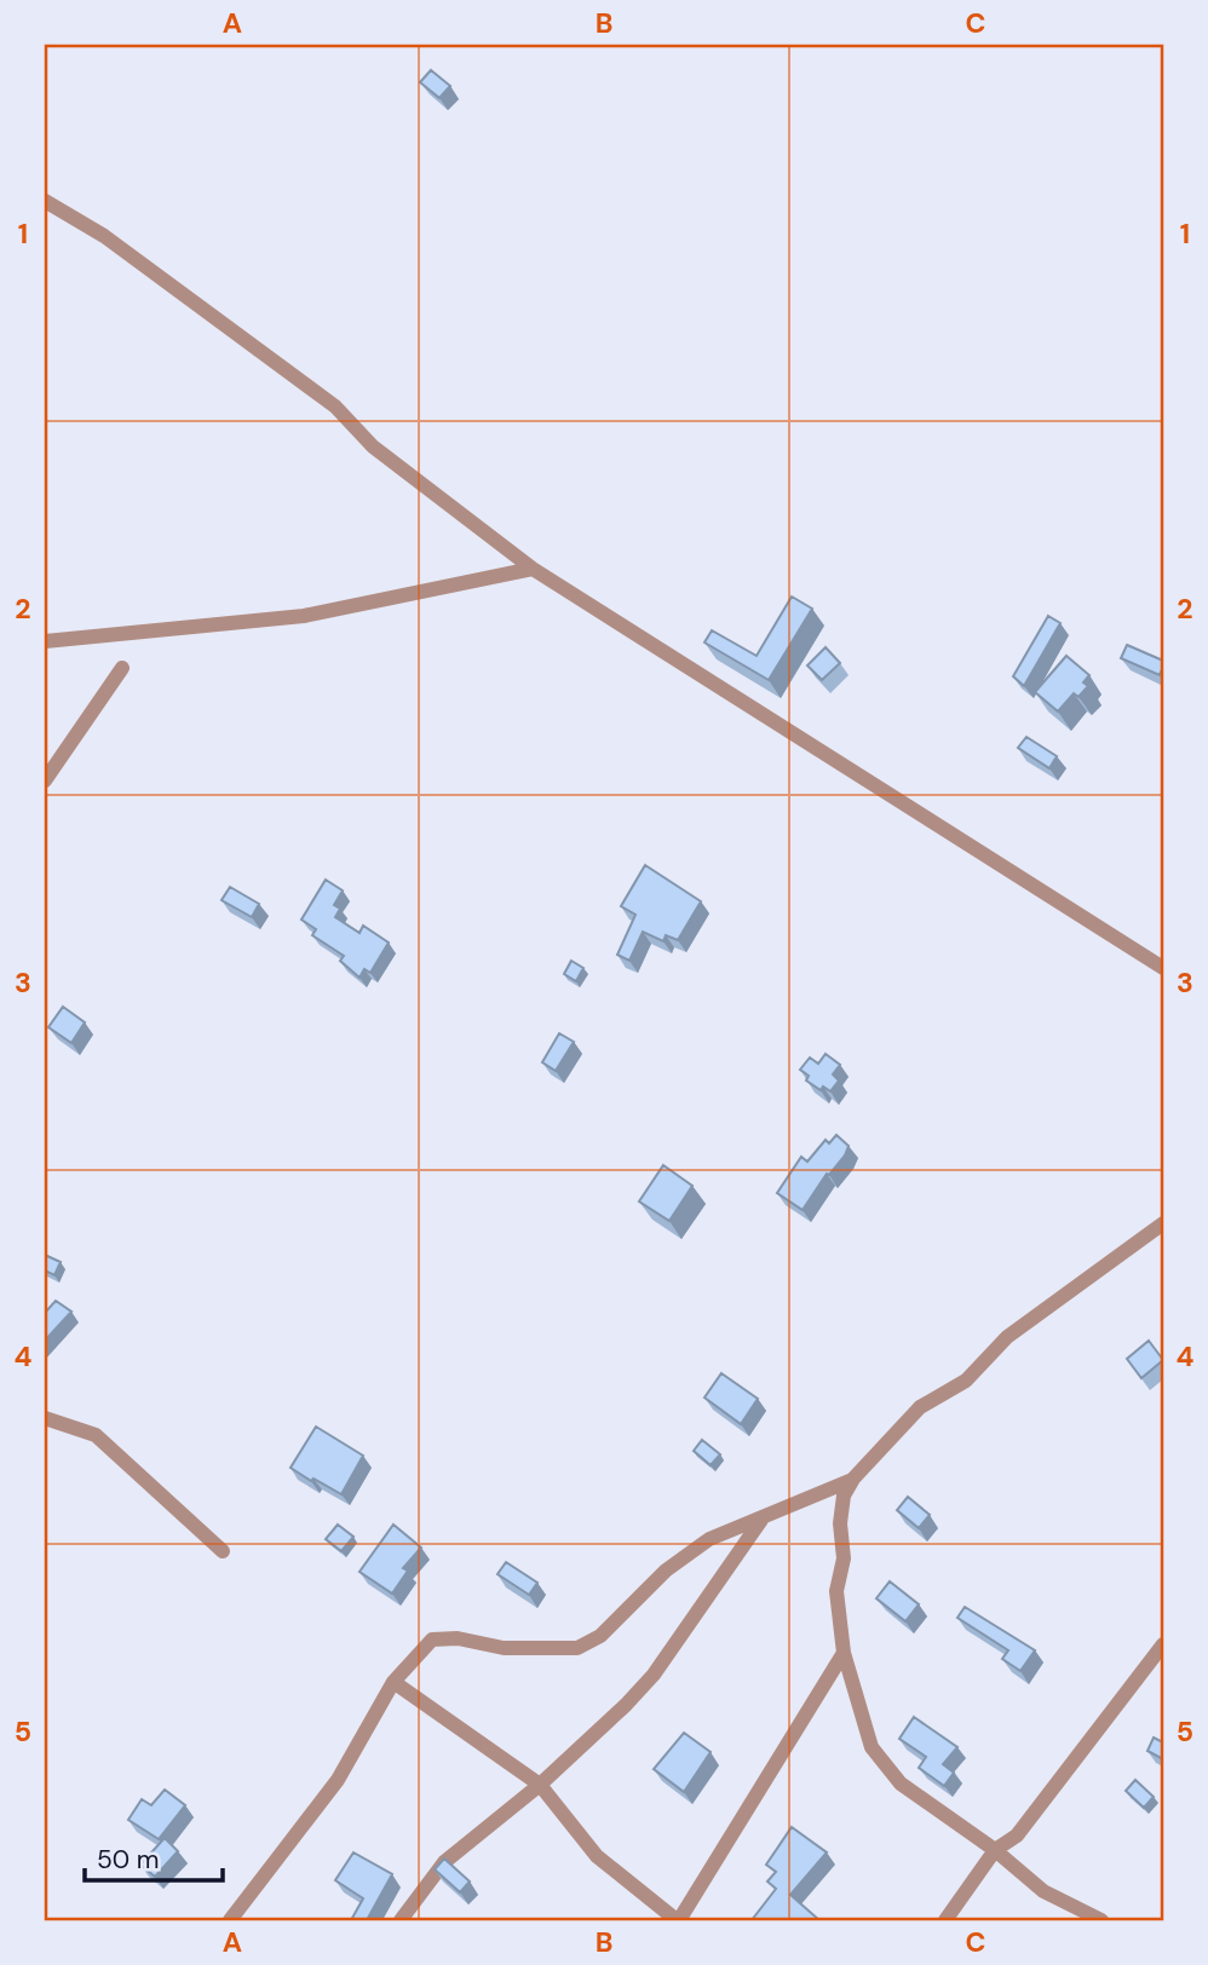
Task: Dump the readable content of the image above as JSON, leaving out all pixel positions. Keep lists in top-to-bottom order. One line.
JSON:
{"scale_bar":"50 m","grid":{"columns":["A","B","C"],"rows":["1","2","3","4","5"]}}
